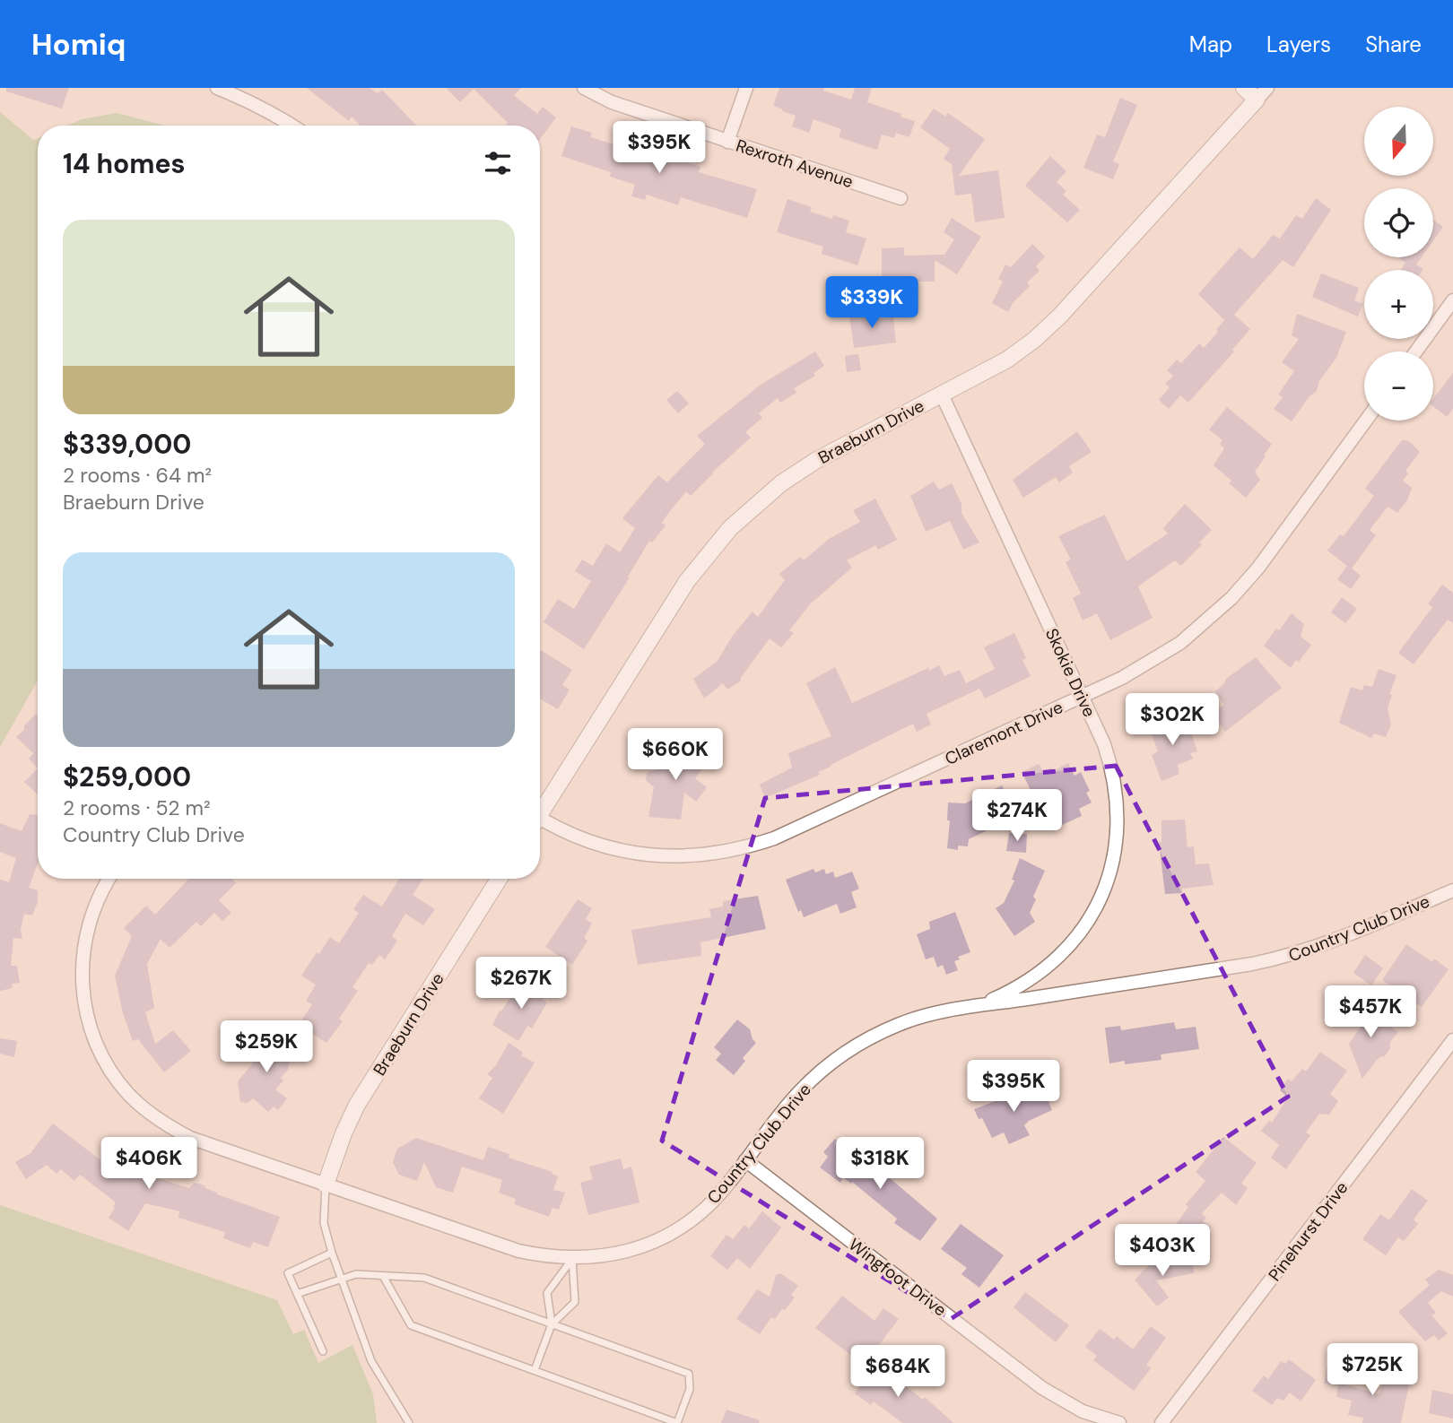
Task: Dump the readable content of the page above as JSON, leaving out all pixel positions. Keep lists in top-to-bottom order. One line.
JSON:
{"streets":{"street":["Rexroth Avenue","Braeburn Drive","Skokie Drive","Claremont Drive","Country Club Drive","Pinehurst Drive","Wingfoot Drive"]},"crossings":[["Braeburn Drive","Skokie Drive"],["Braeburn Drive","Country Club Drive"],["Skokie Drive","Claremont Drive"],["Skokie Drive","Country Club Drive"],["Country Club Drive","Wingfoot Drive"]],"north":"bottom","page":{"header":"Homiq","nav":["Map","Layers","Share"],"map_buttons":["+","−"],"price":["$395K","$339K","$302K","$660K","$274K","$267K","$457K","$259K","$395K","$406K","$318K","$403K","$725K","$684K"],"heading":"14 homes","list":[{"name":"$339,000","note":"2 rooms · 64 m² · Braeburn Drive"},{"name":"$259,000","note":"2 rooms · 52 m² · Country Club Drive"}]}}
